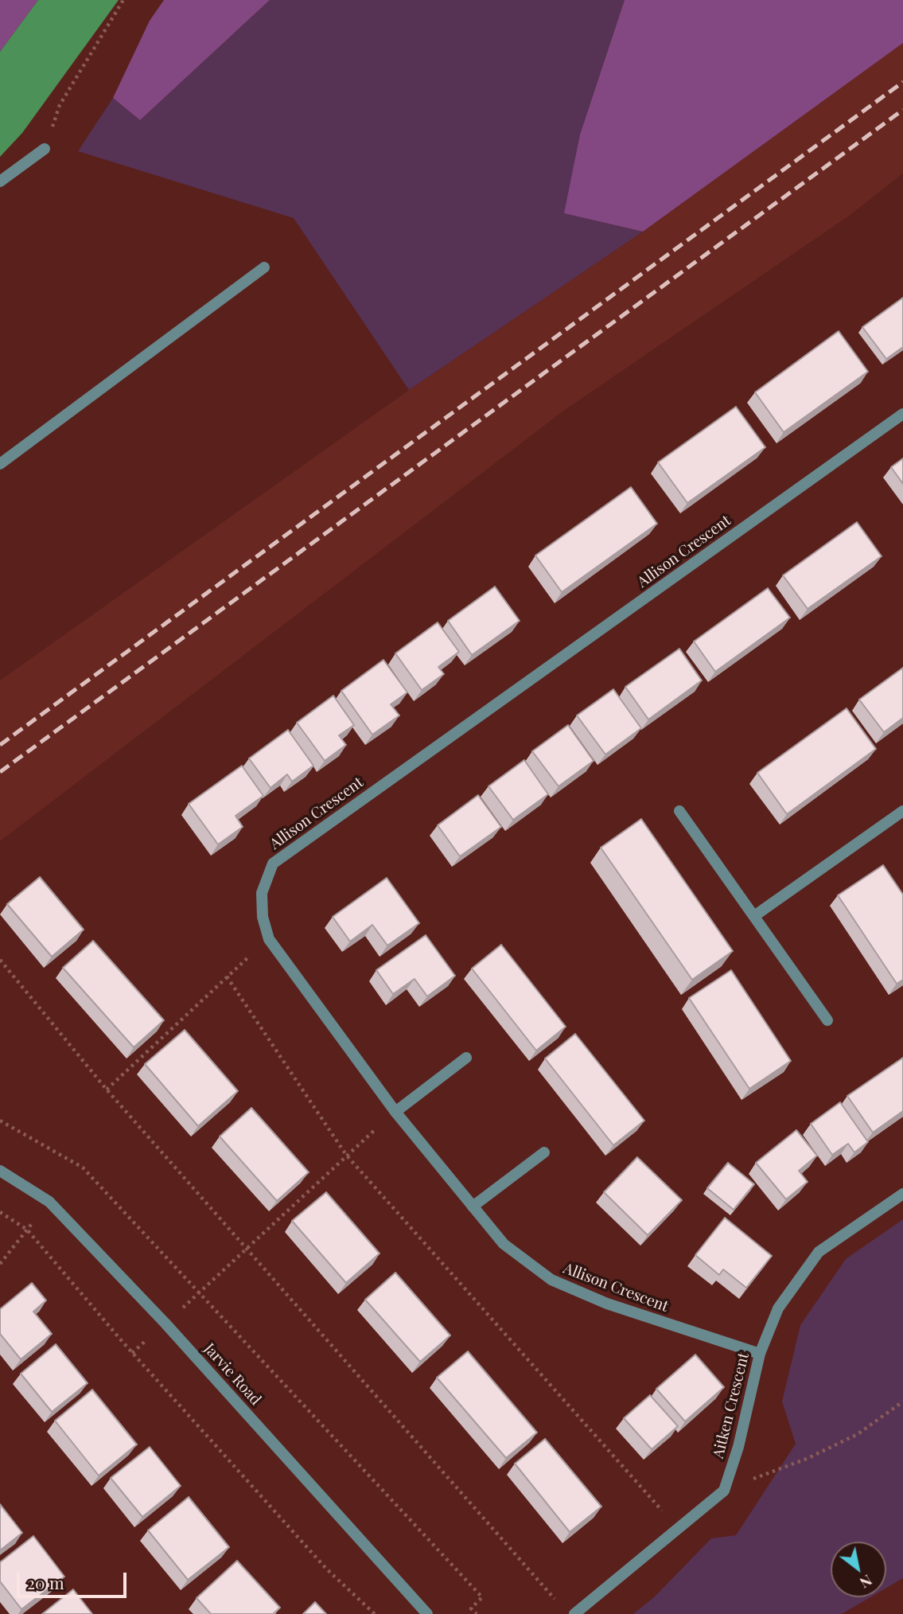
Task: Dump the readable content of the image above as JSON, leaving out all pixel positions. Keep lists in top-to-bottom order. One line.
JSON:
{"streets":{"street":["Allison Crescent","Jarvie Road","Aitken Crescent"]},"crossings":[["Allison Crescent","Aitken Crescent"]],"scale_bar":"20 m","north":"bottom right"}
